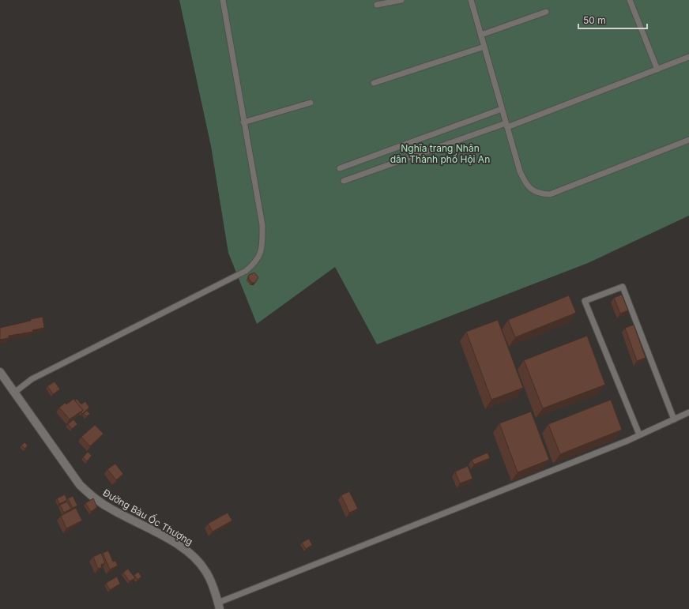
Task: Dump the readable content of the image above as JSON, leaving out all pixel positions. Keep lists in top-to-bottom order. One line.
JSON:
{"streets":{"street":["Đường Bàu Ốc Thượng"]},"parks":["Nghĩa trang Nhân dân Thành phố Hội An"],"scale_bar":"50 m"}
